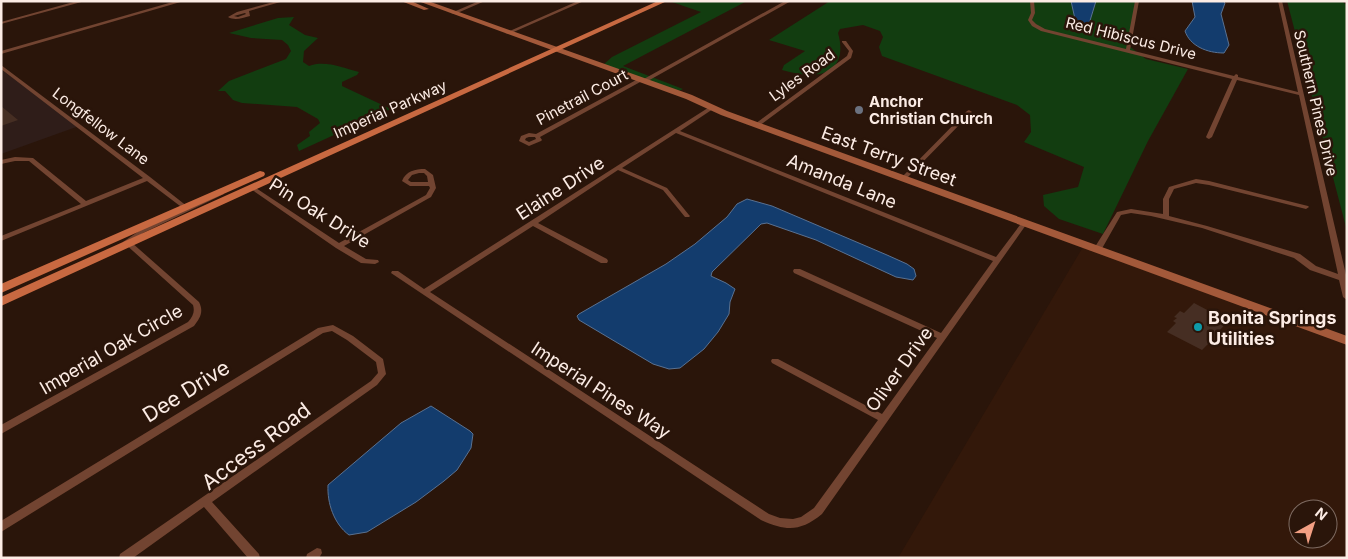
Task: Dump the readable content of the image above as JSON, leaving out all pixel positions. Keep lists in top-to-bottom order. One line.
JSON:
{"streets":{"main road":["Imperial Parkway"],"street":["Red Hibiscus Drive","Lyles Road","Pinetrail Court","Southern Pines Drive","Longfellow Lane","East Terry Street","Amanda Lane","Elaine Drive","Pin Oak Drive","Imperial Oak Circle","Oliver Drive","Imperial Pines Way","Dee Drive","Access Road"]},"crossings":[["Red Hibiscus Drive","Southern Pines Drive"],["Lyles Road","East Terry Street"],["Pinetrail Court","East Terry Street"],["Imperial Parkway","Longfellow Lane"],["Imperial Parkway","East Terry Street"],["Imperial Parkway","Pin Oak Drive"],["Imperial Parkway","Imperial Oak Circle"],["East Terry Street","Elaine Drive"],["East Terry Street","Oliver Drive"],["Amanda Lane","Elaine Drive"],["Amanda Lane","Oliver Drive"],["Elaine Drive","Imperial Pines Way"],["Oliver Drive","Imperial Pines Way"],["Dee Drive","Access Road"]],"places":["Anchor Christian Church","Bonita Springs Utilities"],"north":"top right"}
